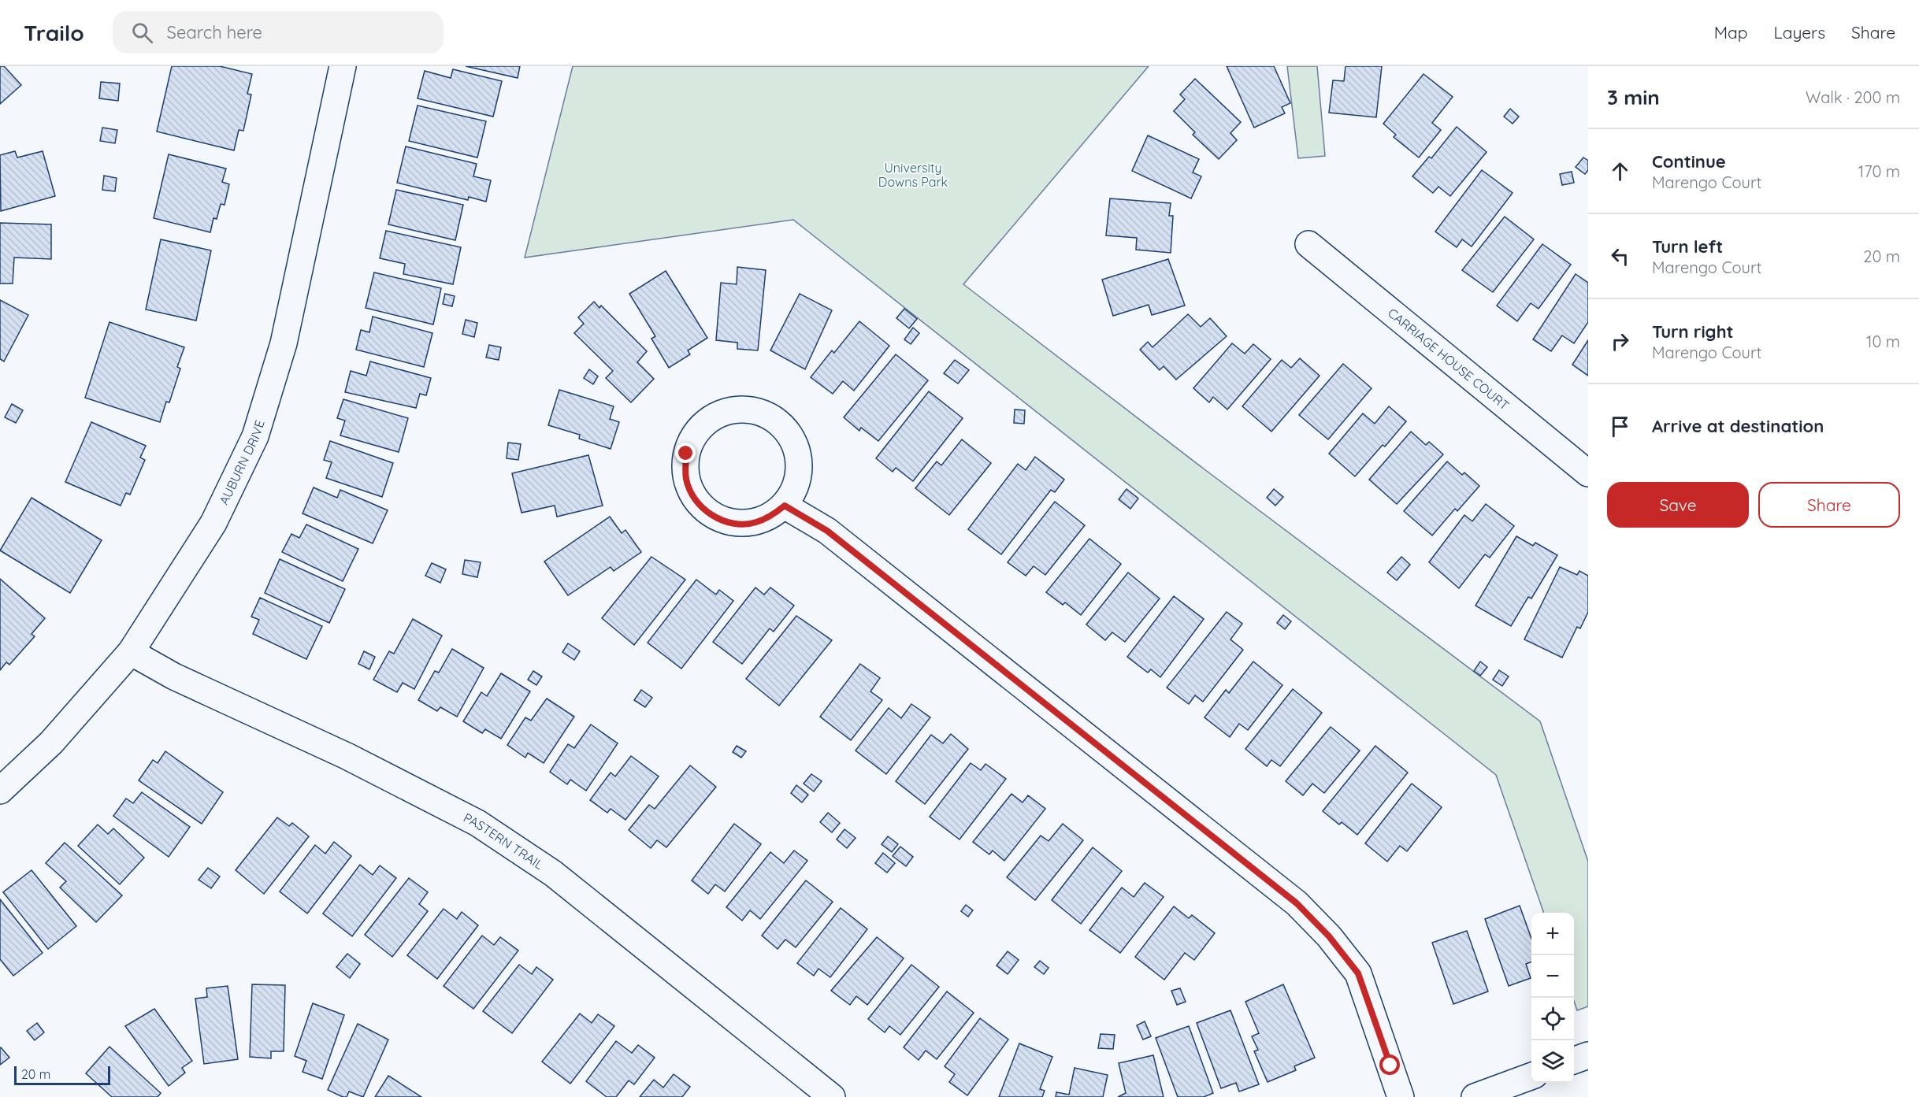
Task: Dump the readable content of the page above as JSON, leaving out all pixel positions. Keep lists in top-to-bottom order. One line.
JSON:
{"streets":{"street":["CARRIAGE HOUSE COURT","AUBURN DRIVE","PASTERN TRAIL"]},"crossings":[["AUBURN DRIVE","PASTERN TRAIL"]],"parks":["University Downs Park"],"scale_bar":"20 m","page":{"header":"Trailo","search":"Search here","nav":["Map","Layers","Share"],"heading":["3 min","Walk · 200 m"],"list":[["Continue","Marengo Court","170 m"],["Turn left","Marengo Court","20 m"],["Turn right","Marengo Court","10 m"],"Arrive at destination"],"buttons":["Save","Share"],"map_buttons":["+","−"],"scale":"20 m"}}
